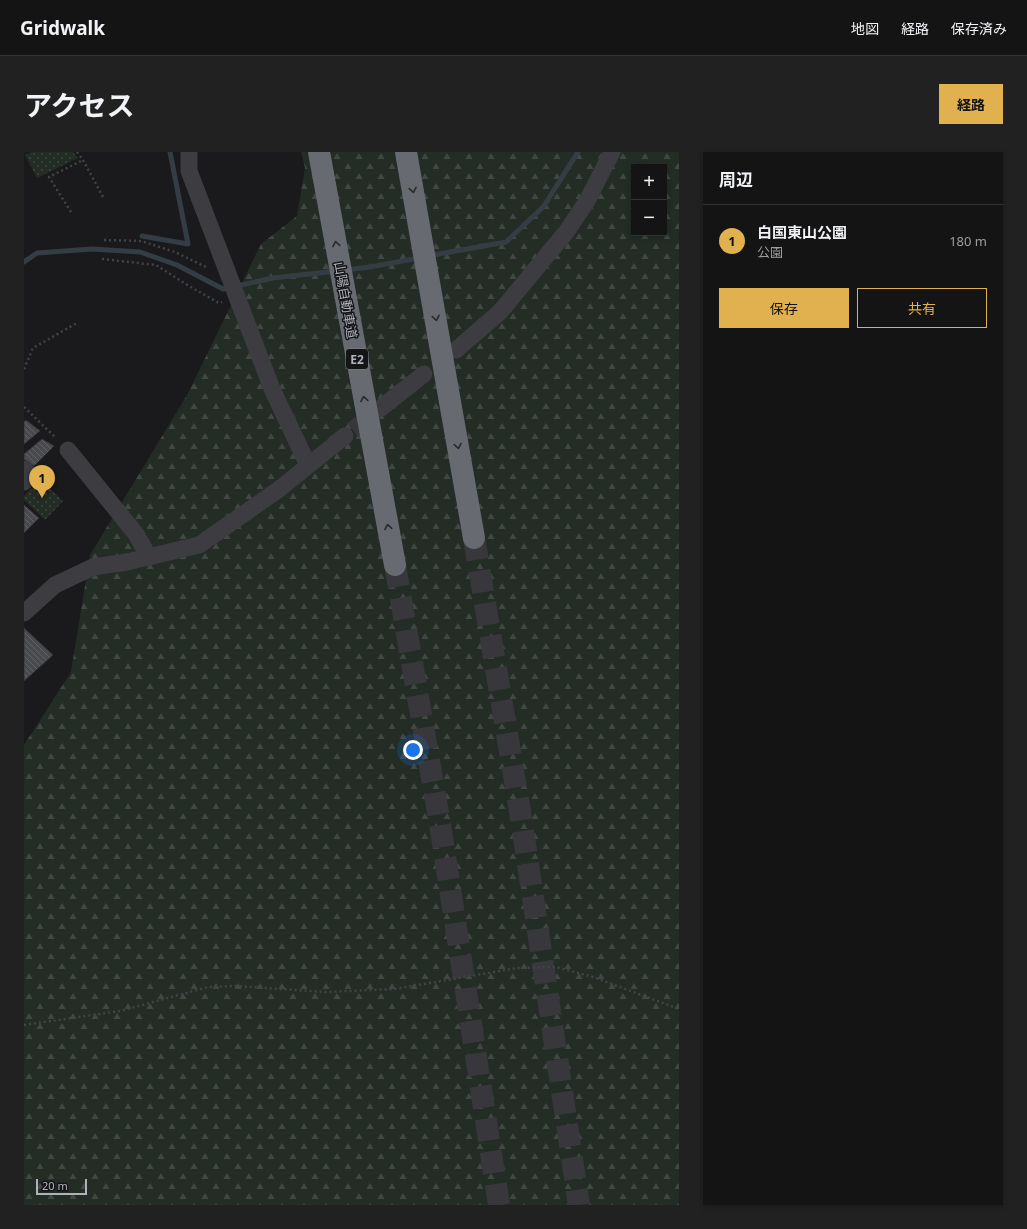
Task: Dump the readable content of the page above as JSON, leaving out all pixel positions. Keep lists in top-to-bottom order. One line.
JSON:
{"streets":{"highway":["山陽自動車道","E2"]},"scale_bar":"20 m","page":{"header":"Gridwalk","nav":["地図","経路","保存済み"],"title":"アクセス","buttons":["経路",["保存","共有"]],"heading":"周辺","map_buttons":["+","−"],"list":[{"mark":"1","name":"白国東山公園","note":"公園","value":"180 m"}],"pins":"1","scale":"20 m"}}
